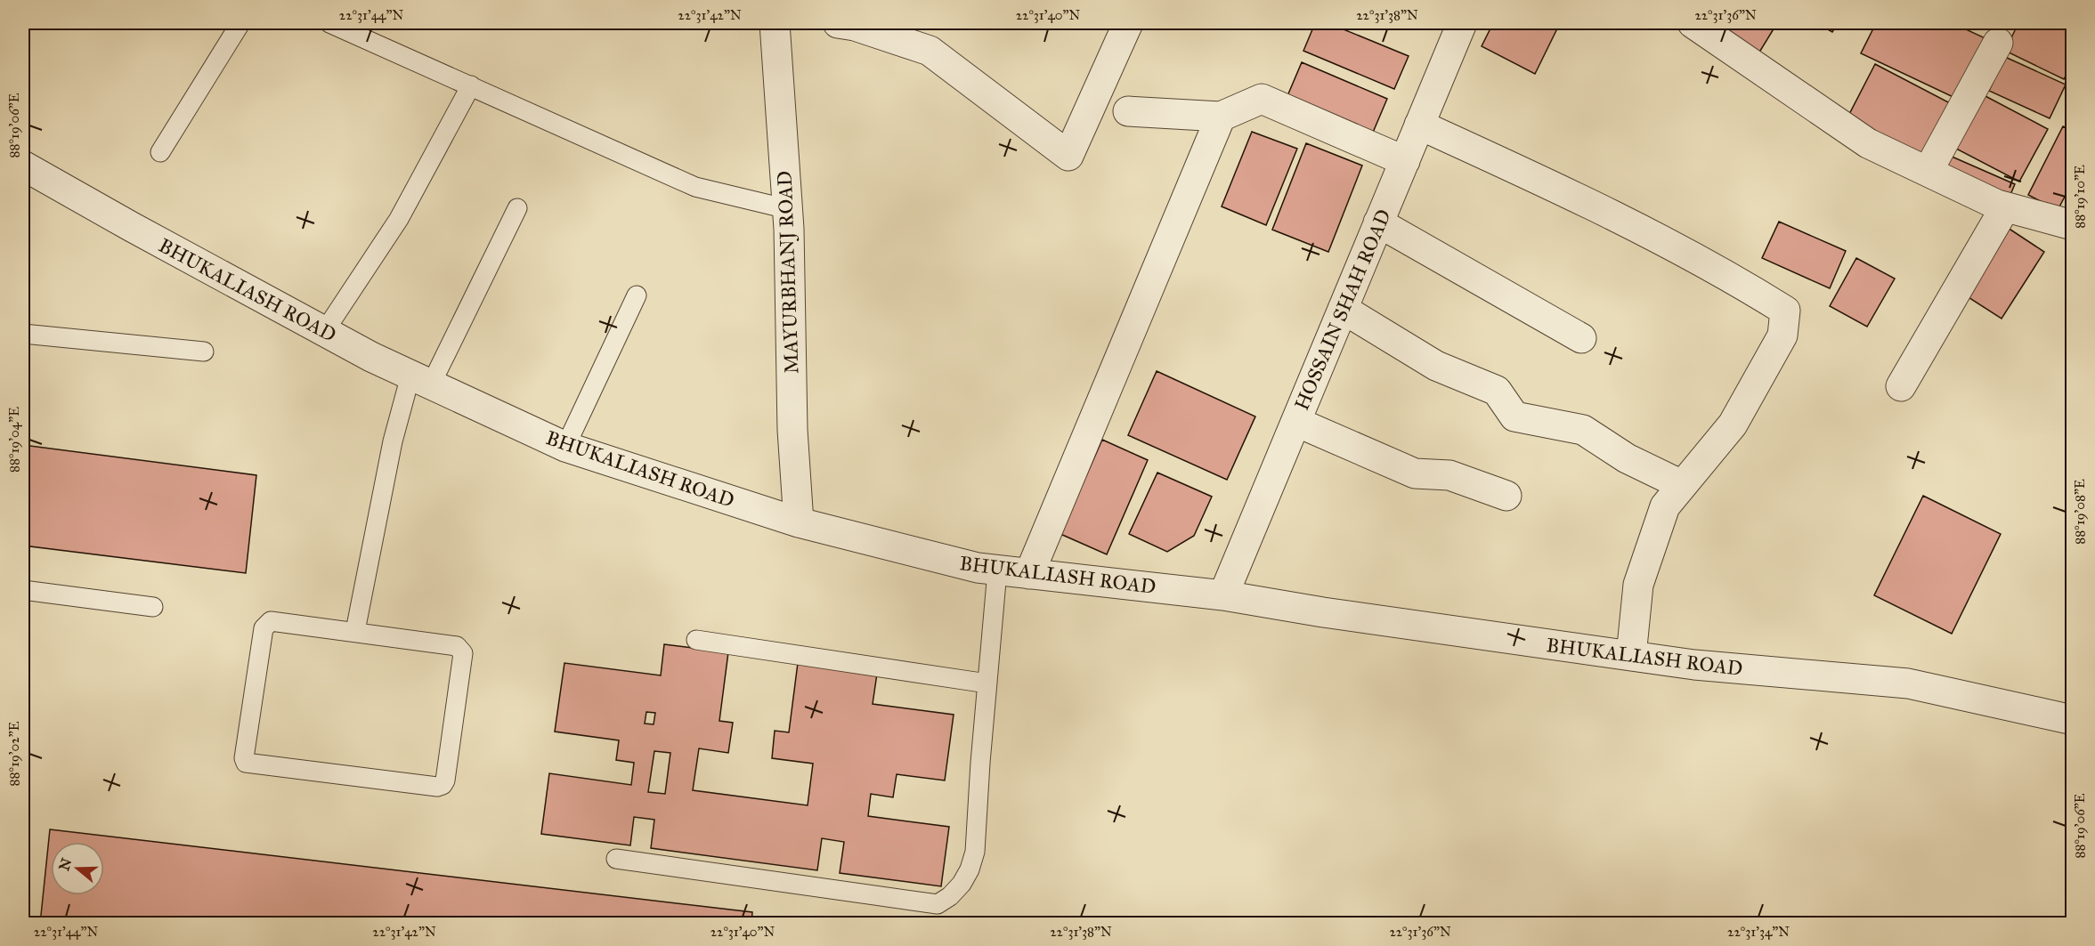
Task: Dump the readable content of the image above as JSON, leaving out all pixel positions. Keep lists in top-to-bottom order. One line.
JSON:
{"streets":{"street":["MAYURBHANJ ROAD","BHUKALIASH ROAD","HOSSAIN SHAH ROAD"]},"crossings":[["MAYURBHANJ ROAD","BHUKALIASH ROAD"],["BHUKALIASH ROAD","HOSSAIN SHAH ROAD"]],"north":"left","coordinates":["22°31'44\"N","22°31'42\"N","22°31'40\"N","22°31'38\"N","22°31'36\"N","88°19'06\"E","88°19'10\"E","88°19'04\"E","88°19'08\"E","88°19'02\"E","22°31'34\"N"]}
